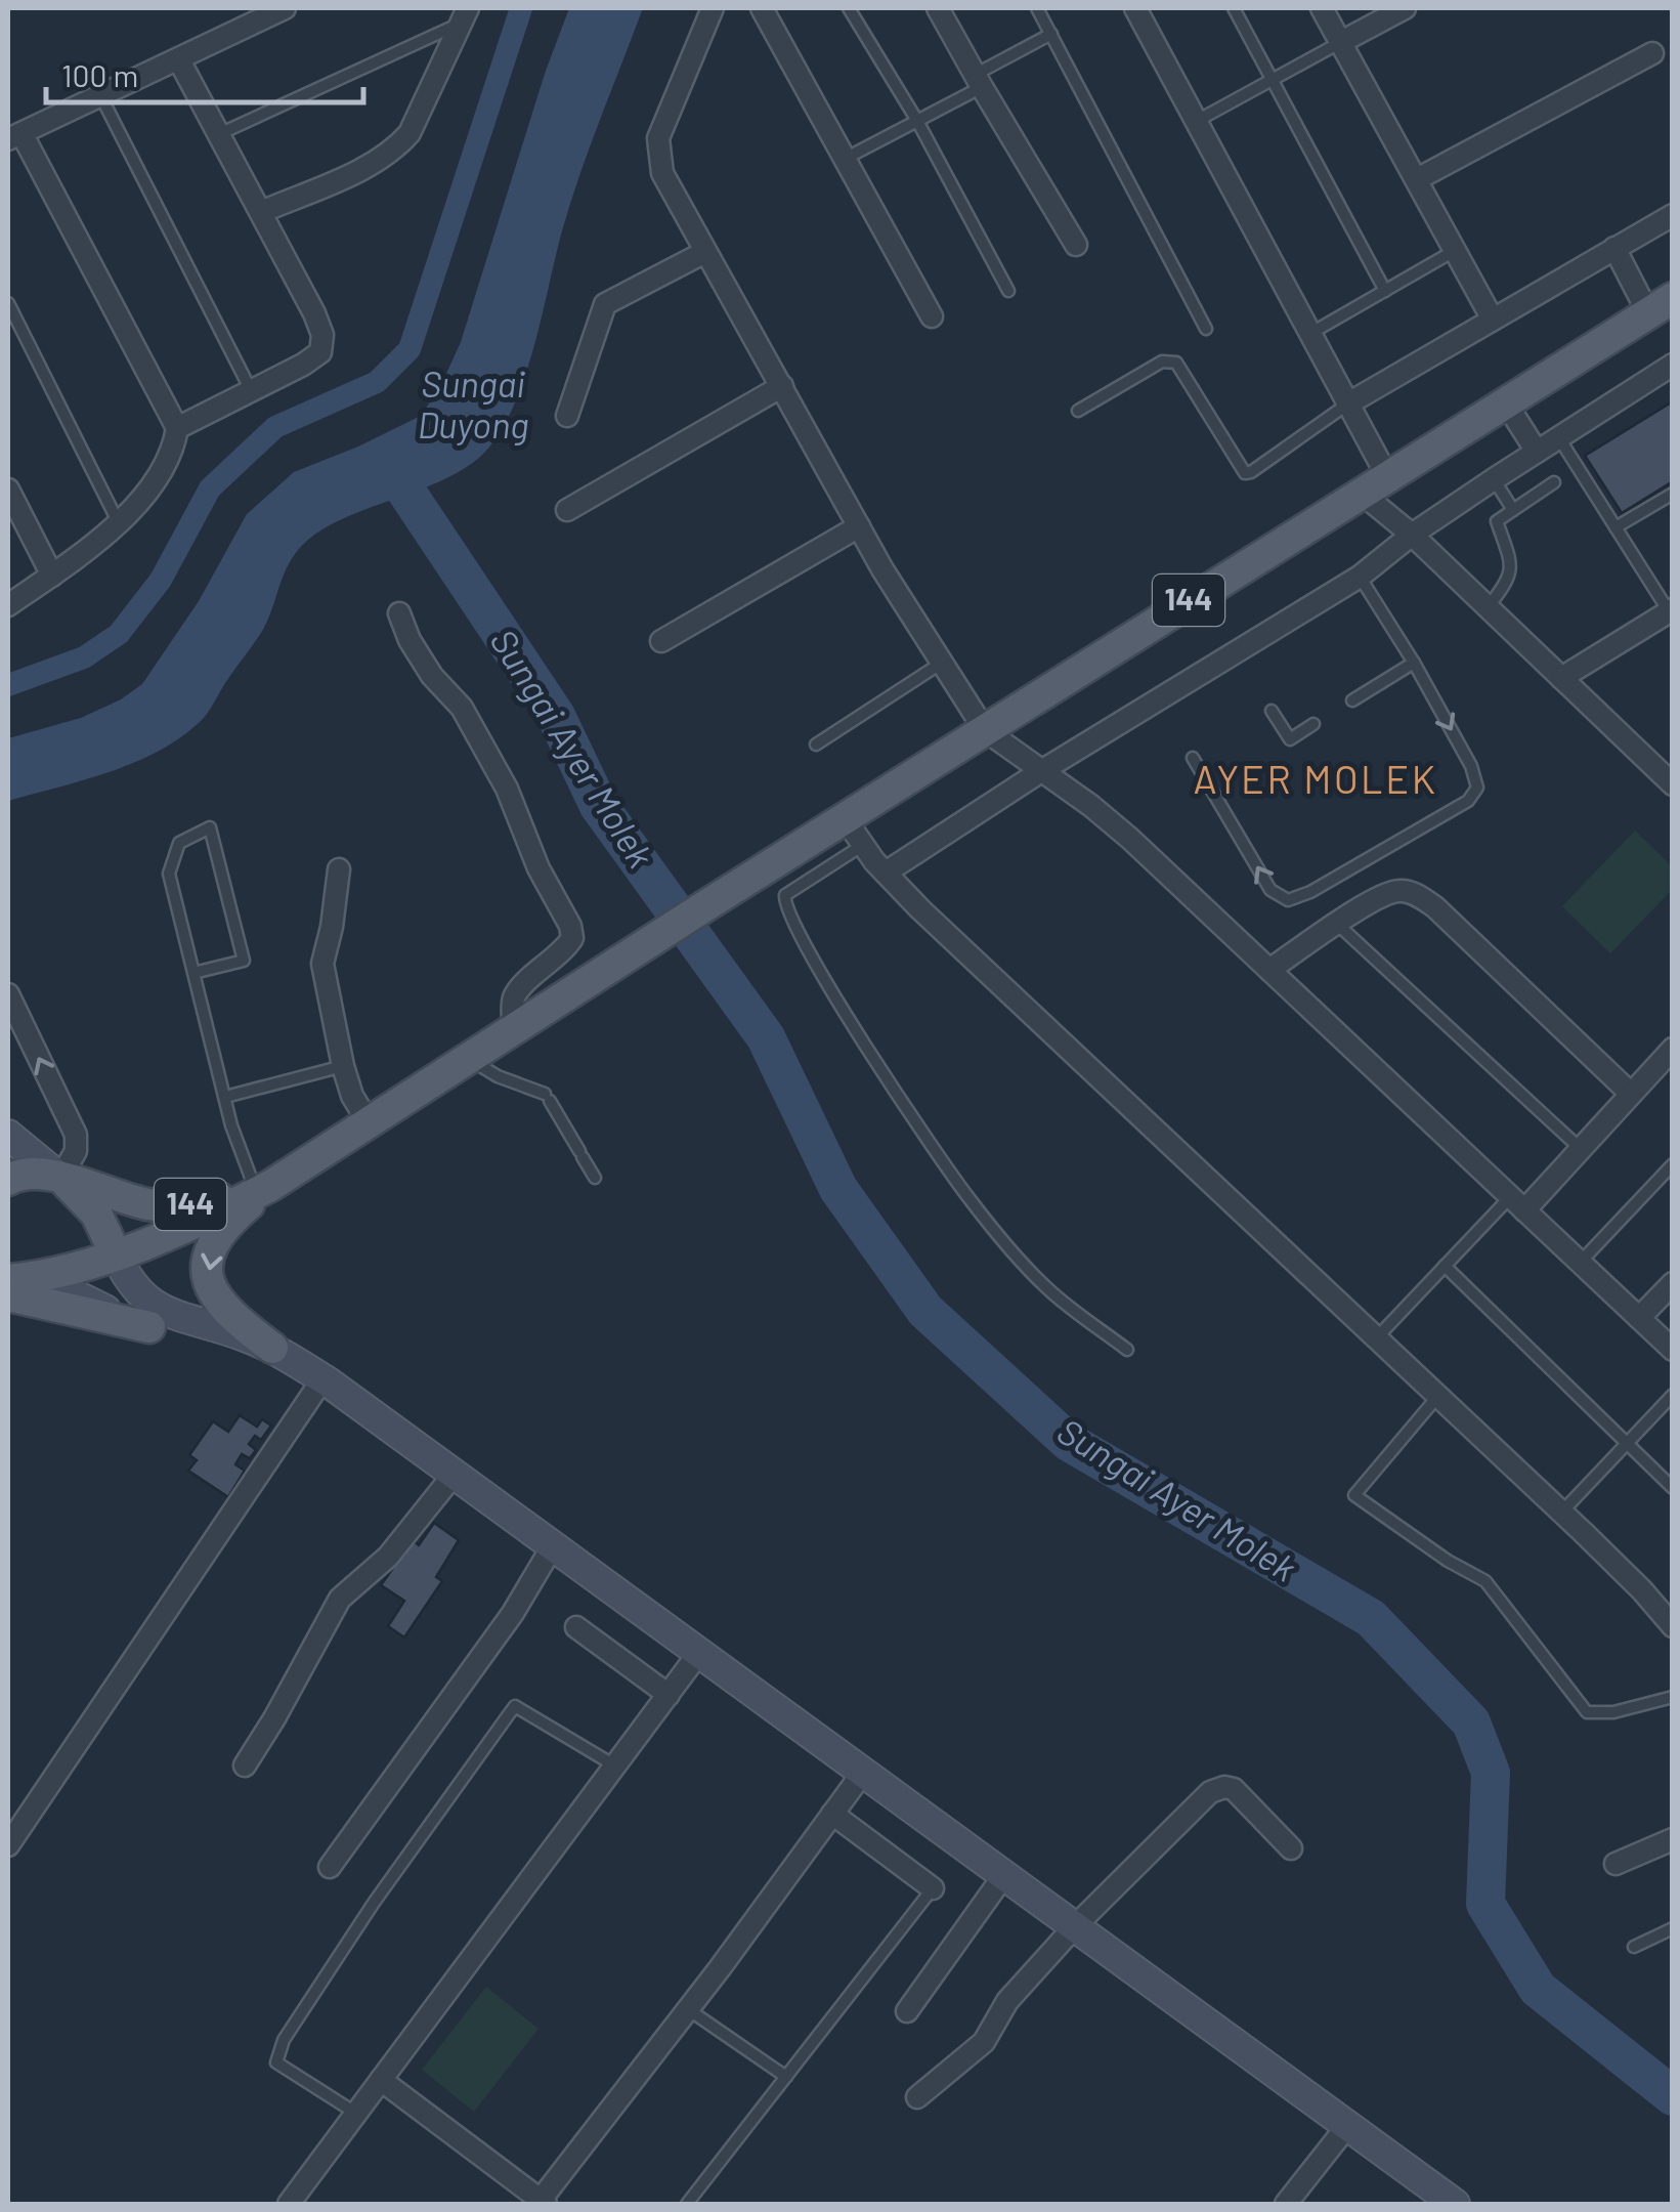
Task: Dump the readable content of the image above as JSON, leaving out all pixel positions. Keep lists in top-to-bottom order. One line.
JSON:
{"streets":{"main road":["144"]},"districts":["AYER MOLEK"],"water":["Sungai Duyong","Sungai Ayer Molek"],"scale_bar":"100 m"}
